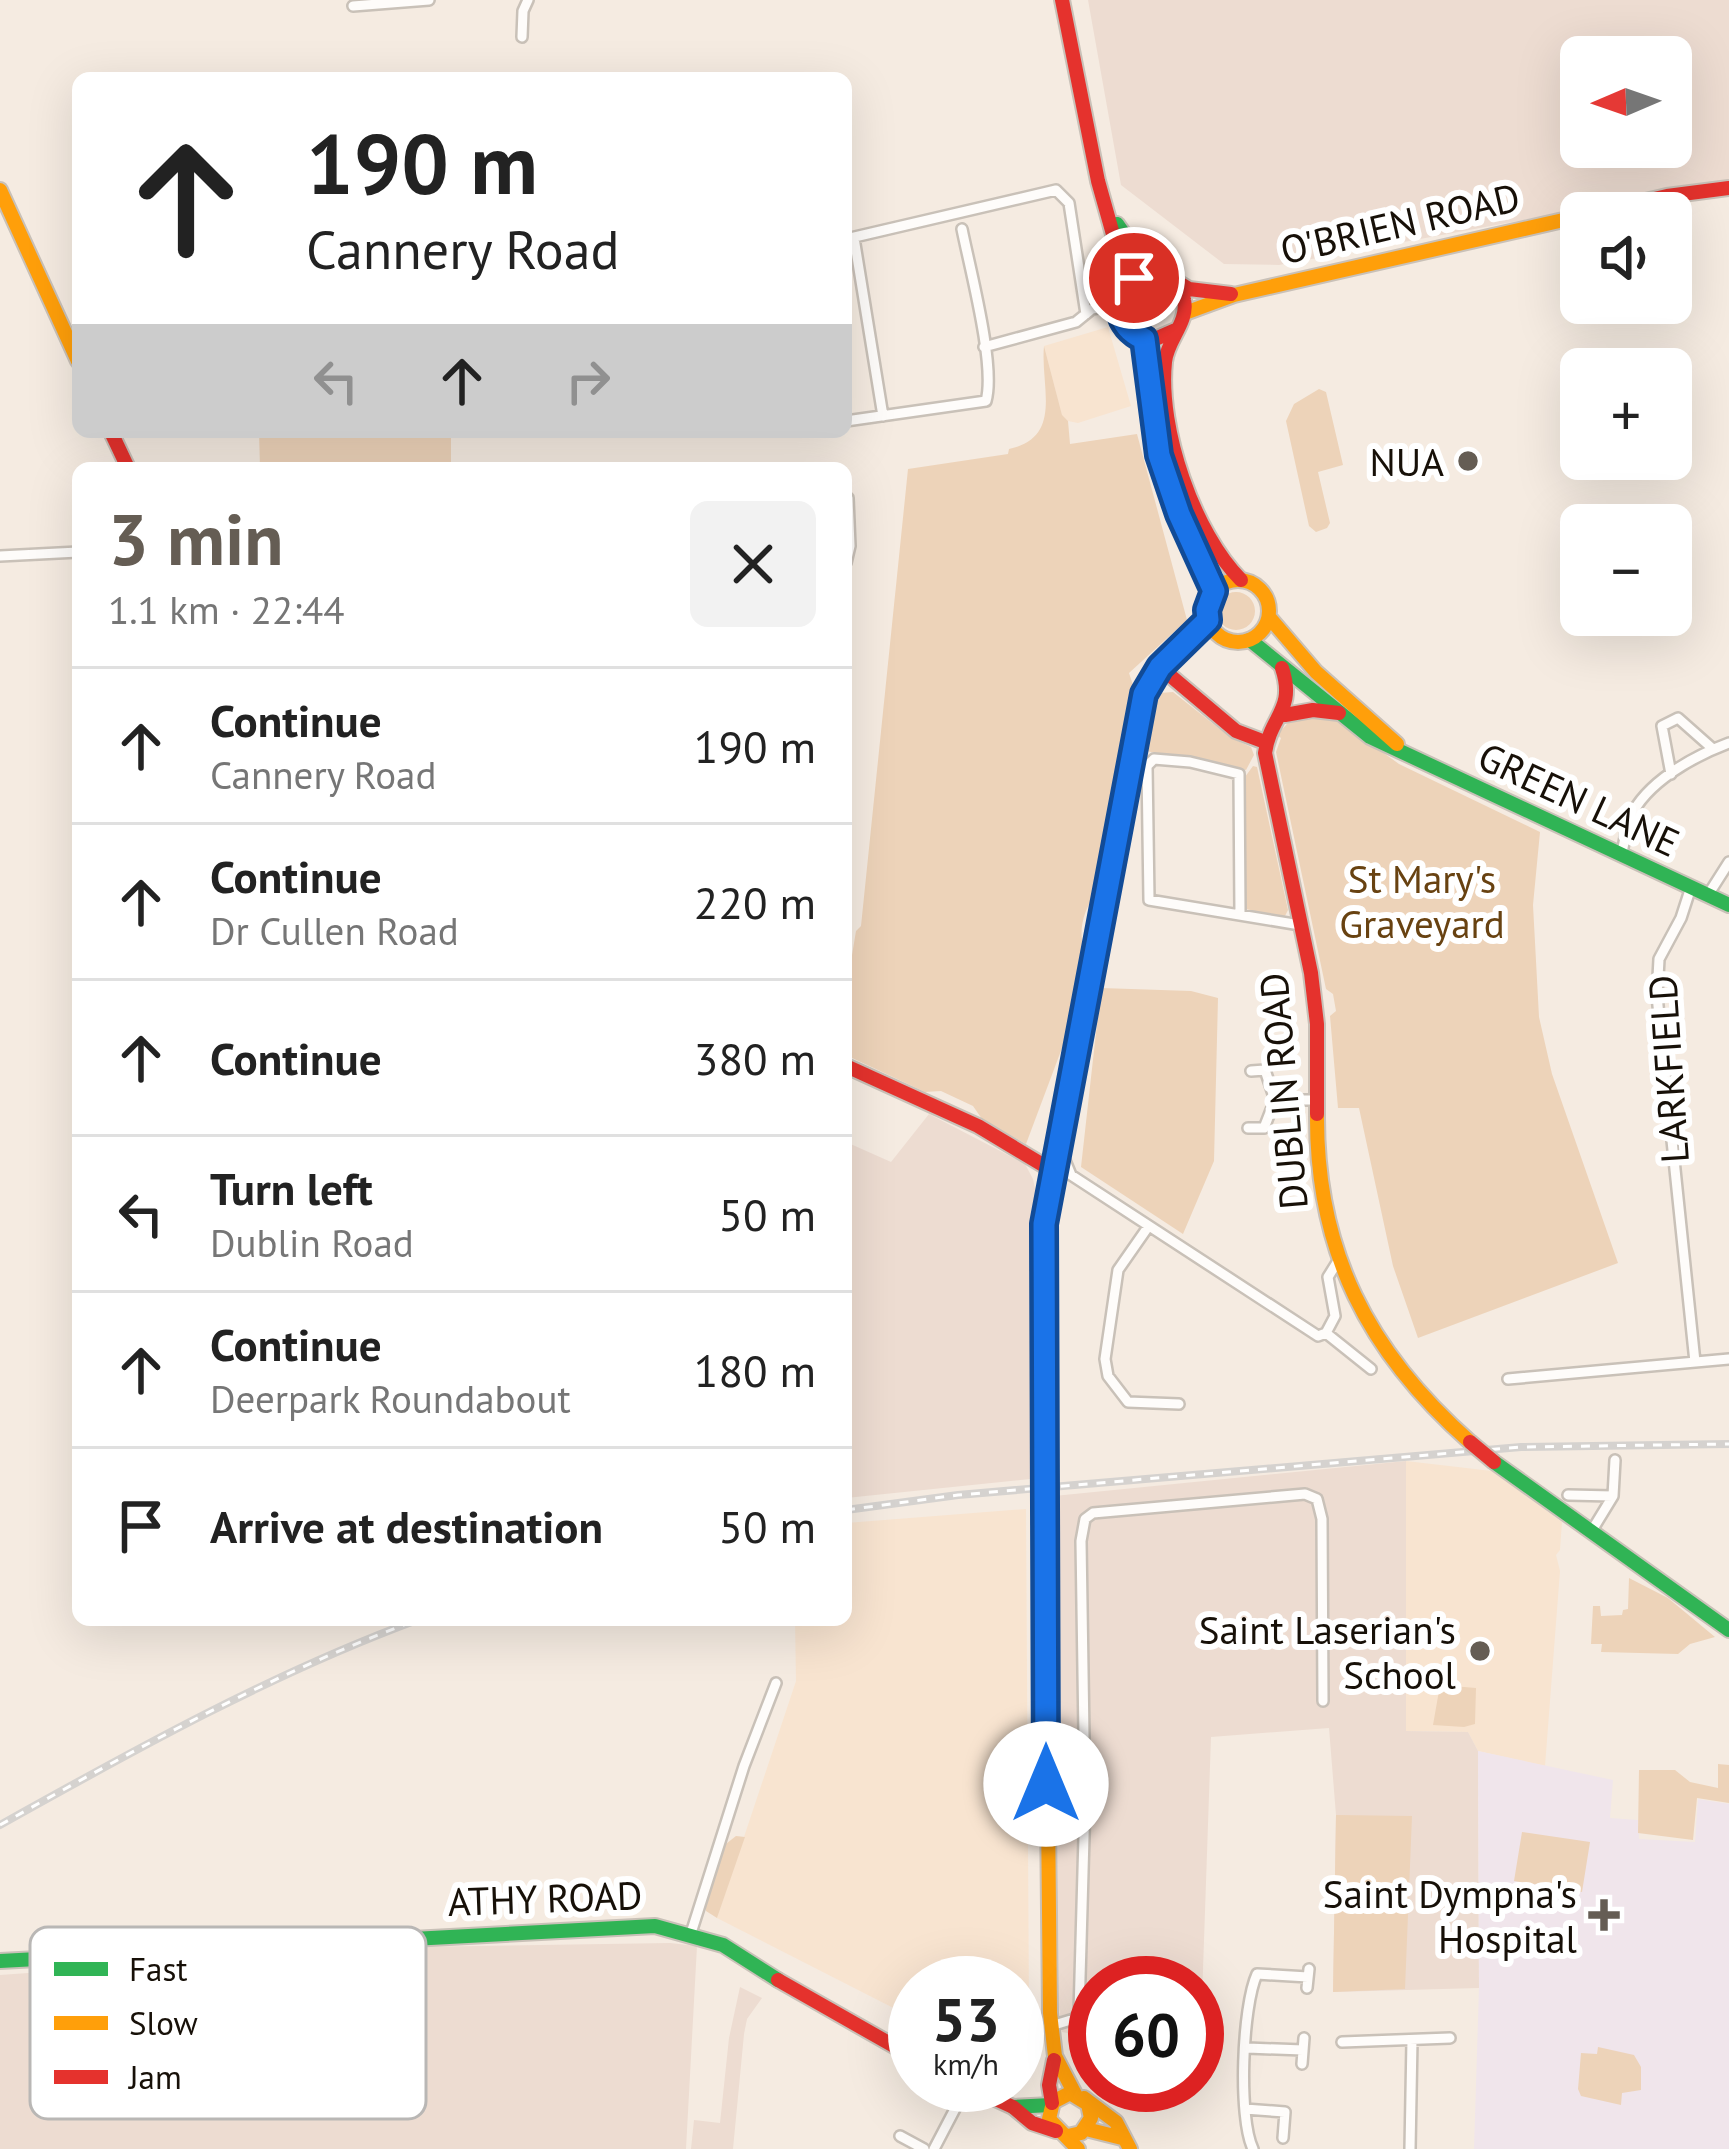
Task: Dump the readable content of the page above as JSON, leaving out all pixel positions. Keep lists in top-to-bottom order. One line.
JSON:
{"streets":{"main road":["O'BRIEN ROAD","GREEN LANE","DUBLIN ROAD","ATHY ROAD"],"street":["LARKFIELD"]},"crossings":[["GREEN LANE","LARKFIELD"]],"parks":["St Mary's Graveyard"],"places":{"other":["NUA","Saint Laserian's School"],"health":["Saint Dympna's Hospital"]},"legend":["Fast","Slow","Jam"],"north":"left","page":{"map_buttons":["+","−"],"turn":["190 m","Cannery Road"],"heading":["3 min","1.1 km · 22:44"],"list":[{"name":"Continue","note":"Cannery Road","value":"190 m"},{"name":"Continue","note":"Dr Cullen Road","value":"220 m"},{"name":"Continue","value":"380 m"},{"name":"Turn left","note":"Dublin Road","value":"50 m"},{"name":"Continue","note":"Deerpark Roundabout","value":"180 m"},{"name":"Arrive at destination","value":"50 m"}],"speed":"53 km/h","limit":"60"}}
